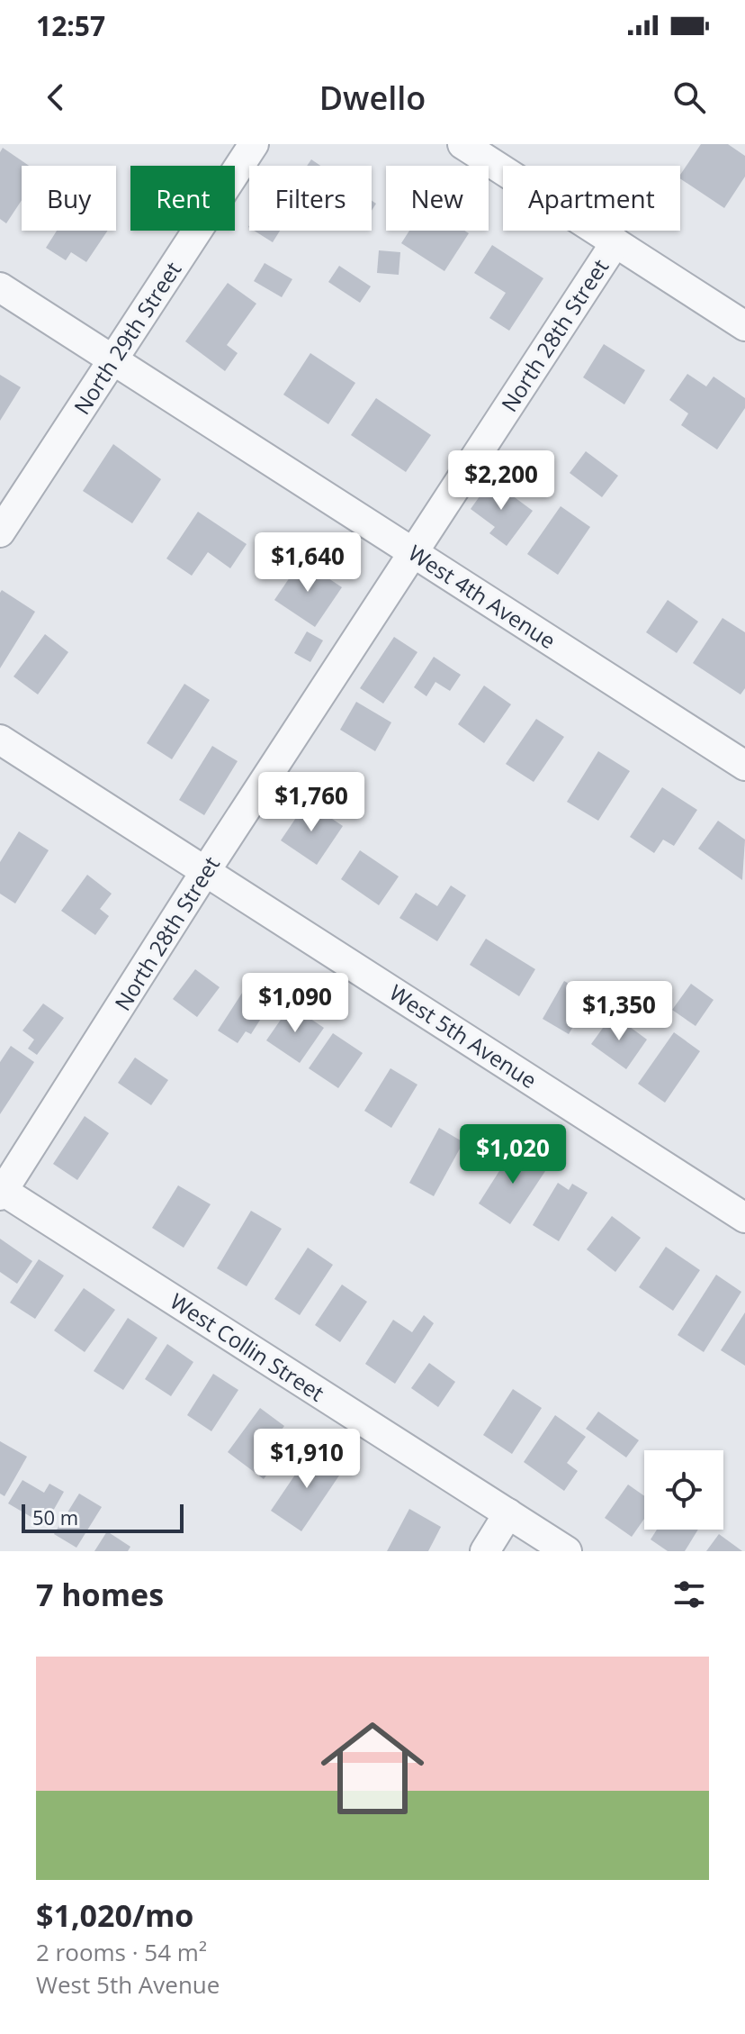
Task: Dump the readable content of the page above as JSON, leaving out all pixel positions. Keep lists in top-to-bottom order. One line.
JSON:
{"streets":{"street":["North 28th Street","North 29th Street","West 4th Avenue","West 5th Avenue","West Collin Street"]},"crossings":[["North 28th Street","West 4th Avenue"],["North 28th Street","West 5th Avenue"],["North 28th Street","West Collin Street"],["North 29th Street","West 4th Avenue"]],"scale_bar":"50 m","page":{"status":"12:57","header":"Dwello","chip":["Buy","Rent","Filters","New","Apartment"],"price":["$2,200","$1,640","$1,760","$1,090","$1,350","$1,020","$1,910"],"scale":"50 m","heading":"7 homes","list":[{"name":"$1,020/mo","note":"2 rooms · 54 m² · West 5th Avenue"}]}}
